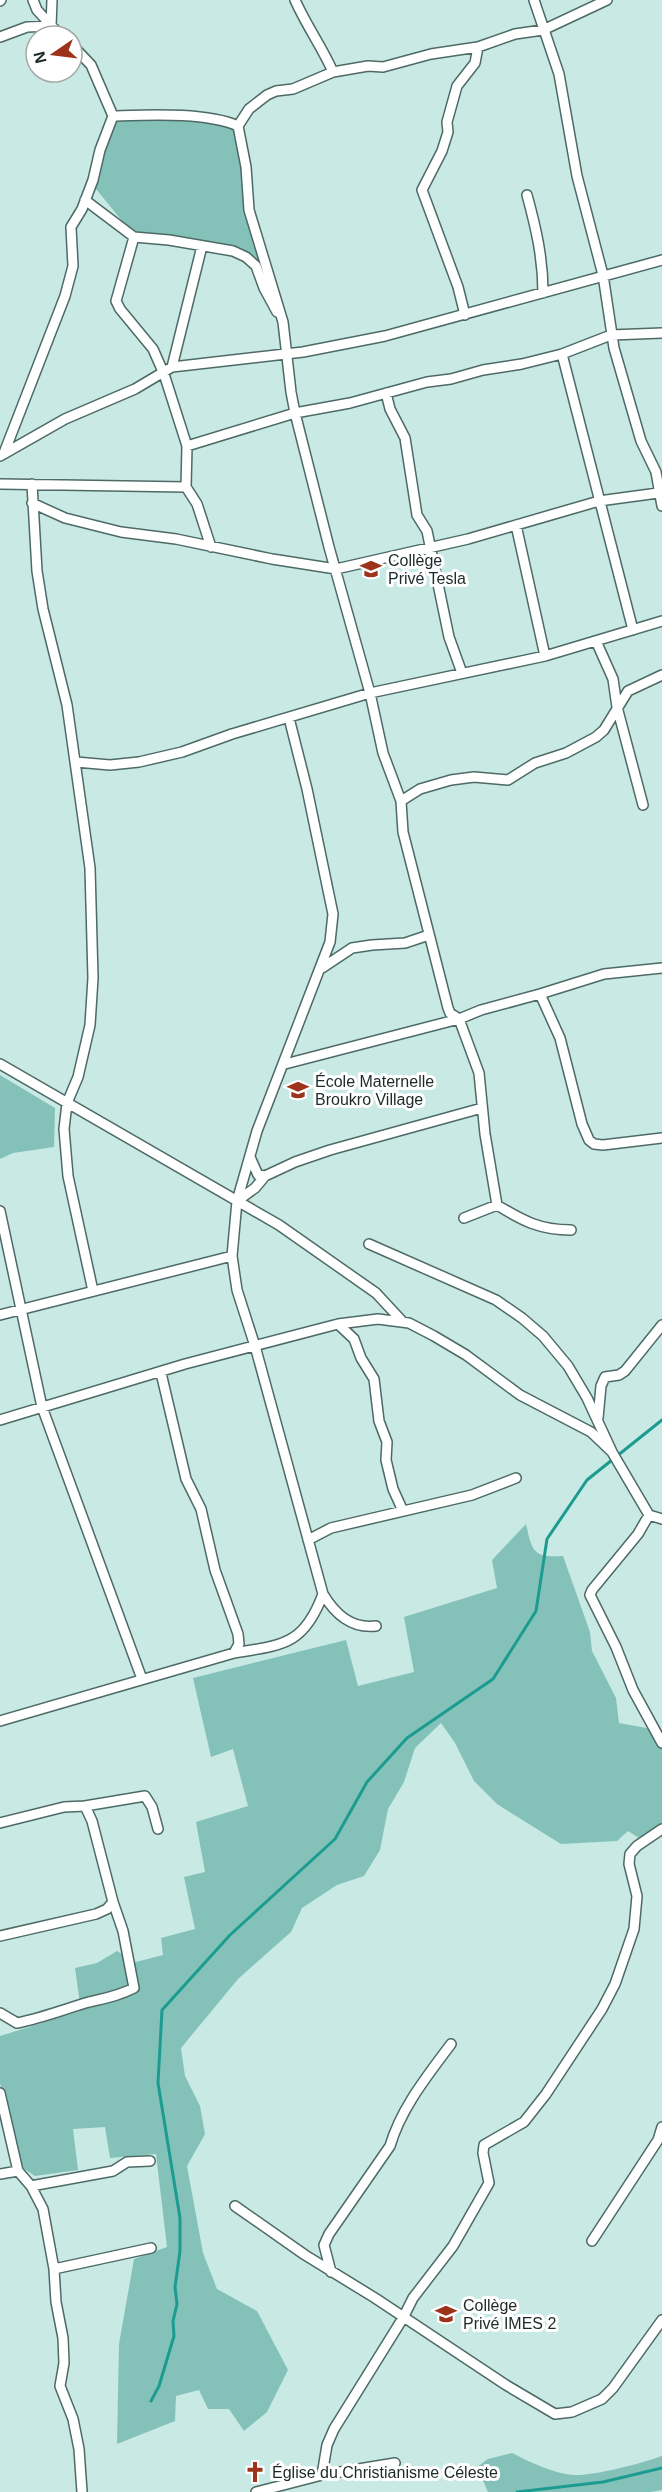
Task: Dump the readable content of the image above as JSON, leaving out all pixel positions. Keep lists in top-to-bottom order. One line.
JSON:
{"places":{"school or university":["Collège Privé Tesla","École Maternelle Broukro Village","Collège Privé IMES 2"],"church":["Église du Christianisme Céleste"]},"north":"left"}
